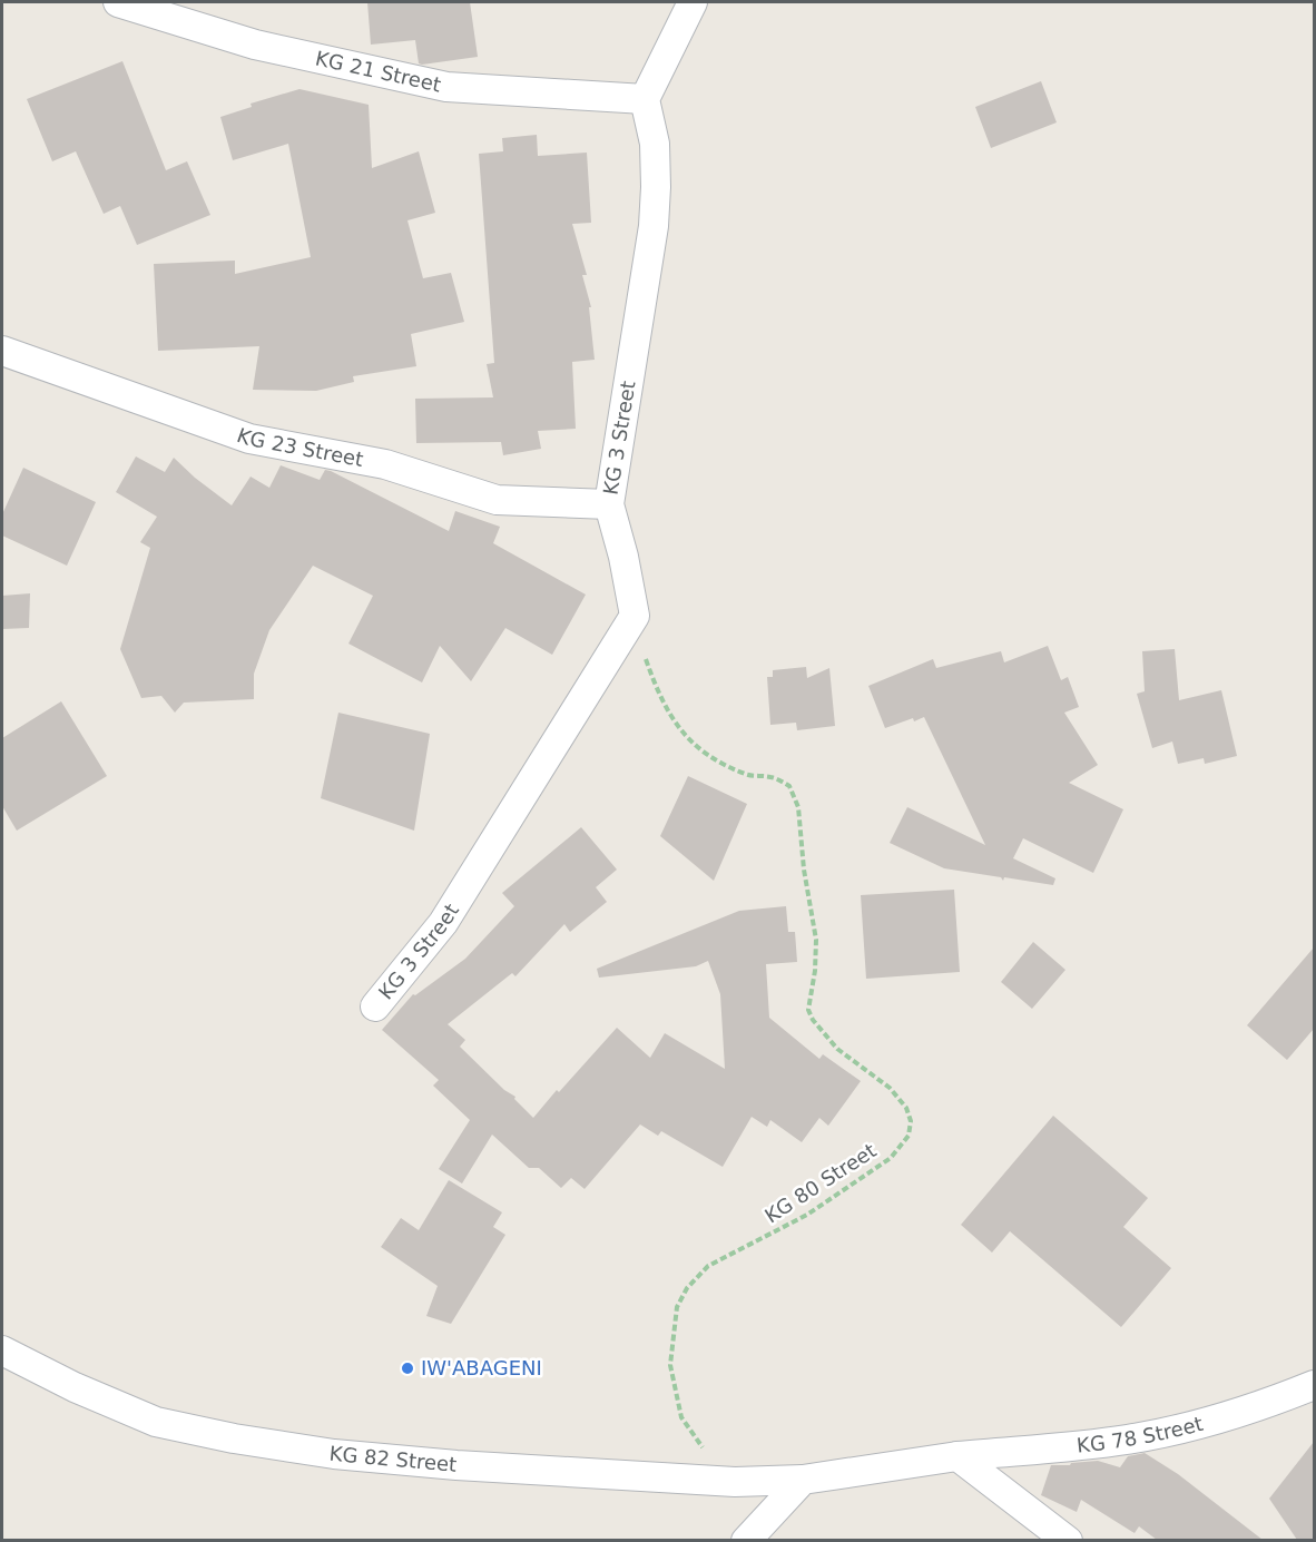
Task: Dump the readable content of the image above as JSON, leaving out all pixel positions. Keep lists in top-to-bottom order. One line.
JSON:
{"streets":{"street":["KG 21 Street","KG 3 Street","KG 23 Street","KG 78 Street","KG 82 Street"],"path":["KG 80 Street"]},"crossings":[["KG 21 Street","KG 3 Street"],["KG 3 Street","KG 23 Street"],["KG 3 Street","KG 80 Street"],["KG 80 Street","KG 82 Street"],["KG 78 Street","KG 82 Street"]],"places":["IW'ABAGENI"]}
